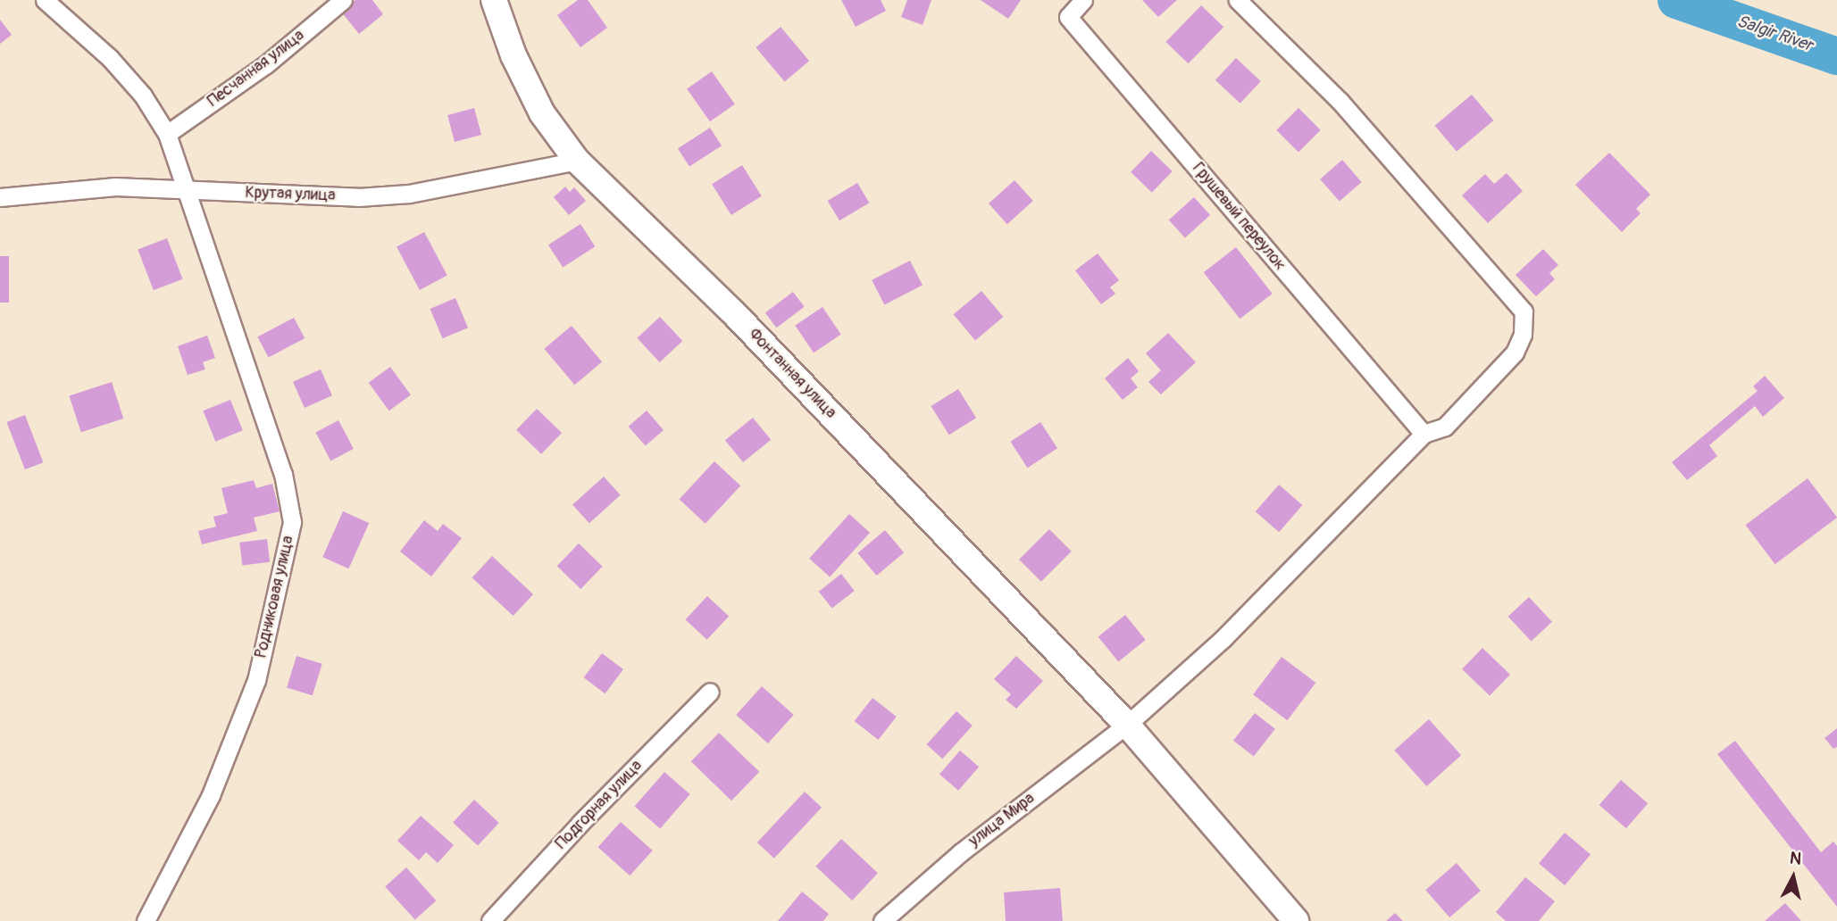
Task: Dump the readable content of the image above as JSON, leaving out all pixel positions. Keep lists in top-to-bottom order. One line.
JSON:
{"streets":{"main road":["Фонтанная улица"],"street":["Песчанная улица","Крутая улица","Грушевый переулок","Родниковая улица","Подгорная улица","улица Мира"]},"crossings":[["Крутая улица","Фонтанная улица"],["Крутая улица","Родниковая улица"],["Грушевый переулок","улица Мира"],["Фонтанная улица","улица Мира"]],"water":["Salgir River"],"north":"top"}
